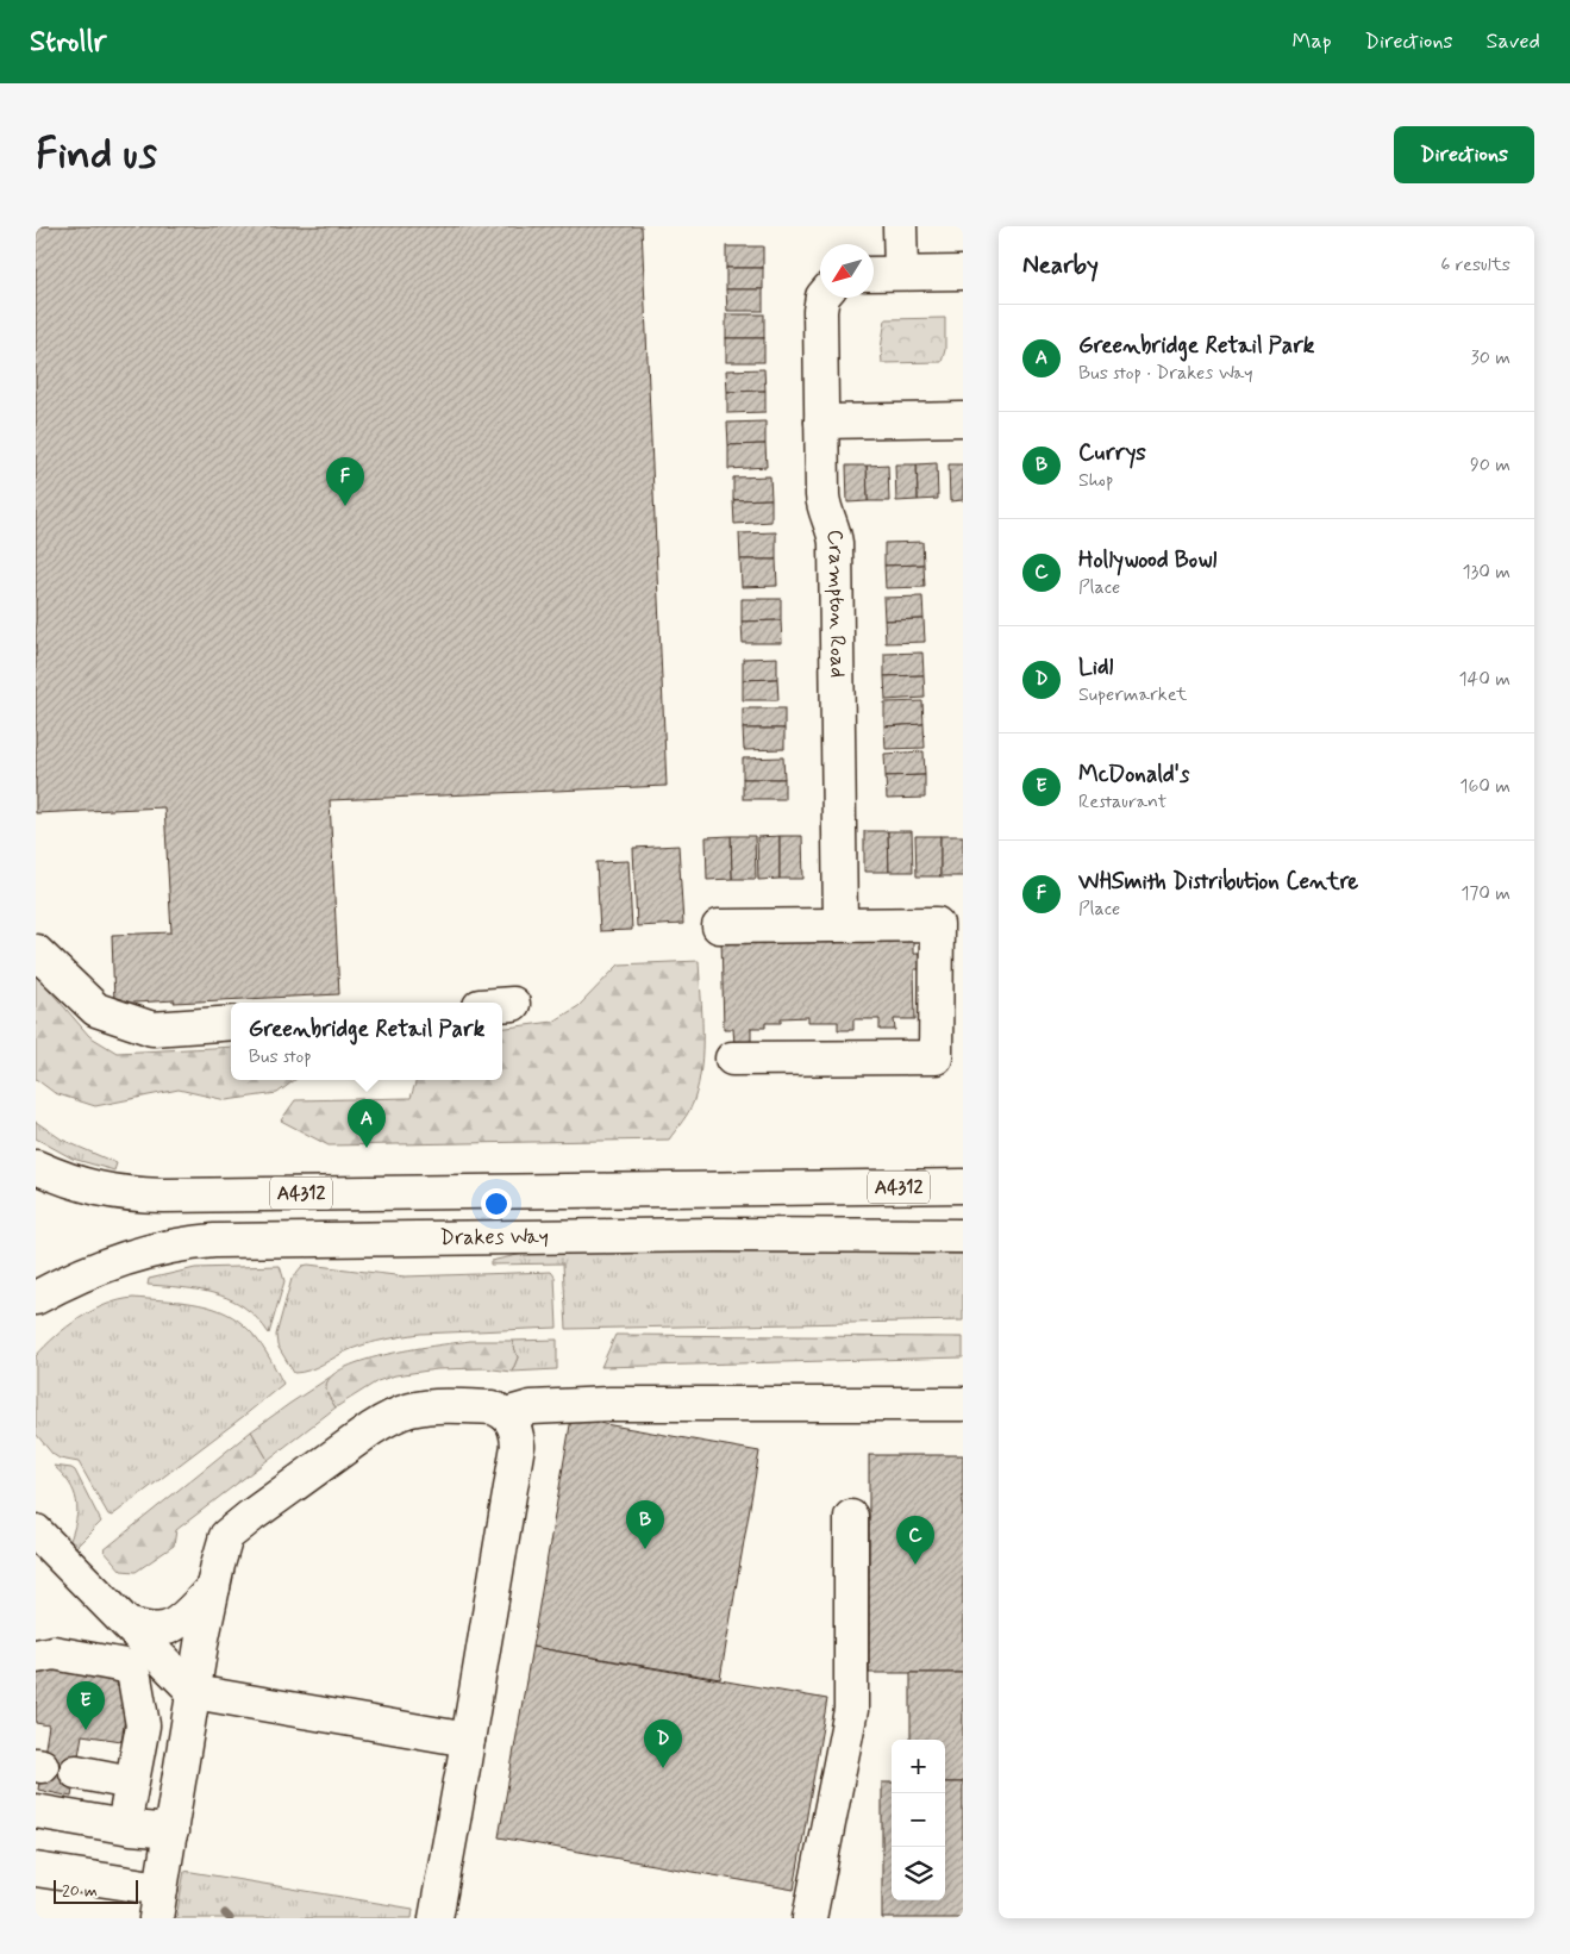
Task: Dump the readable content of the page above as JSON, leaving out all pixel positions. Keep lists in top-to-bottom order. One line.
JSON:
{"streets":{"main road":["Crampton Road","A4312","Drakes Way"]},"scale_bar":"20 m","north":"bottom left","page":{"header":"Strollr","nav":["Map","Directions","Saved"],"buttons":"Directions","title":"Find us","heading":["Nearby","6 results"],"list":[{"mark":"A","name":"Greenbridge Retail Park","note":"Bus stop · Drakes Way","value":"30 m"},{"mark":"B","name":"Currys","note":"Shop","value":"90 m"},{"mark":"C","name":"Hollywood Bowl","note":"Place","value":"130 m"},{"mark":"D","name":"Lidl","note":"Supermarket","value":"140 m"},{"mark":"E","name":"McDonald's","note":"Restaurant","value":"160 m"},{"mark":"F","name":"WHSmith Distribution Centre","note":"Place","value":"170 m"}],"pins":["F","A","B","C","E","D"],"popup":["Greenbridge Retail Park","Bus stop"],"map_buttons":["+","−"],"scale":"20 m"}}
